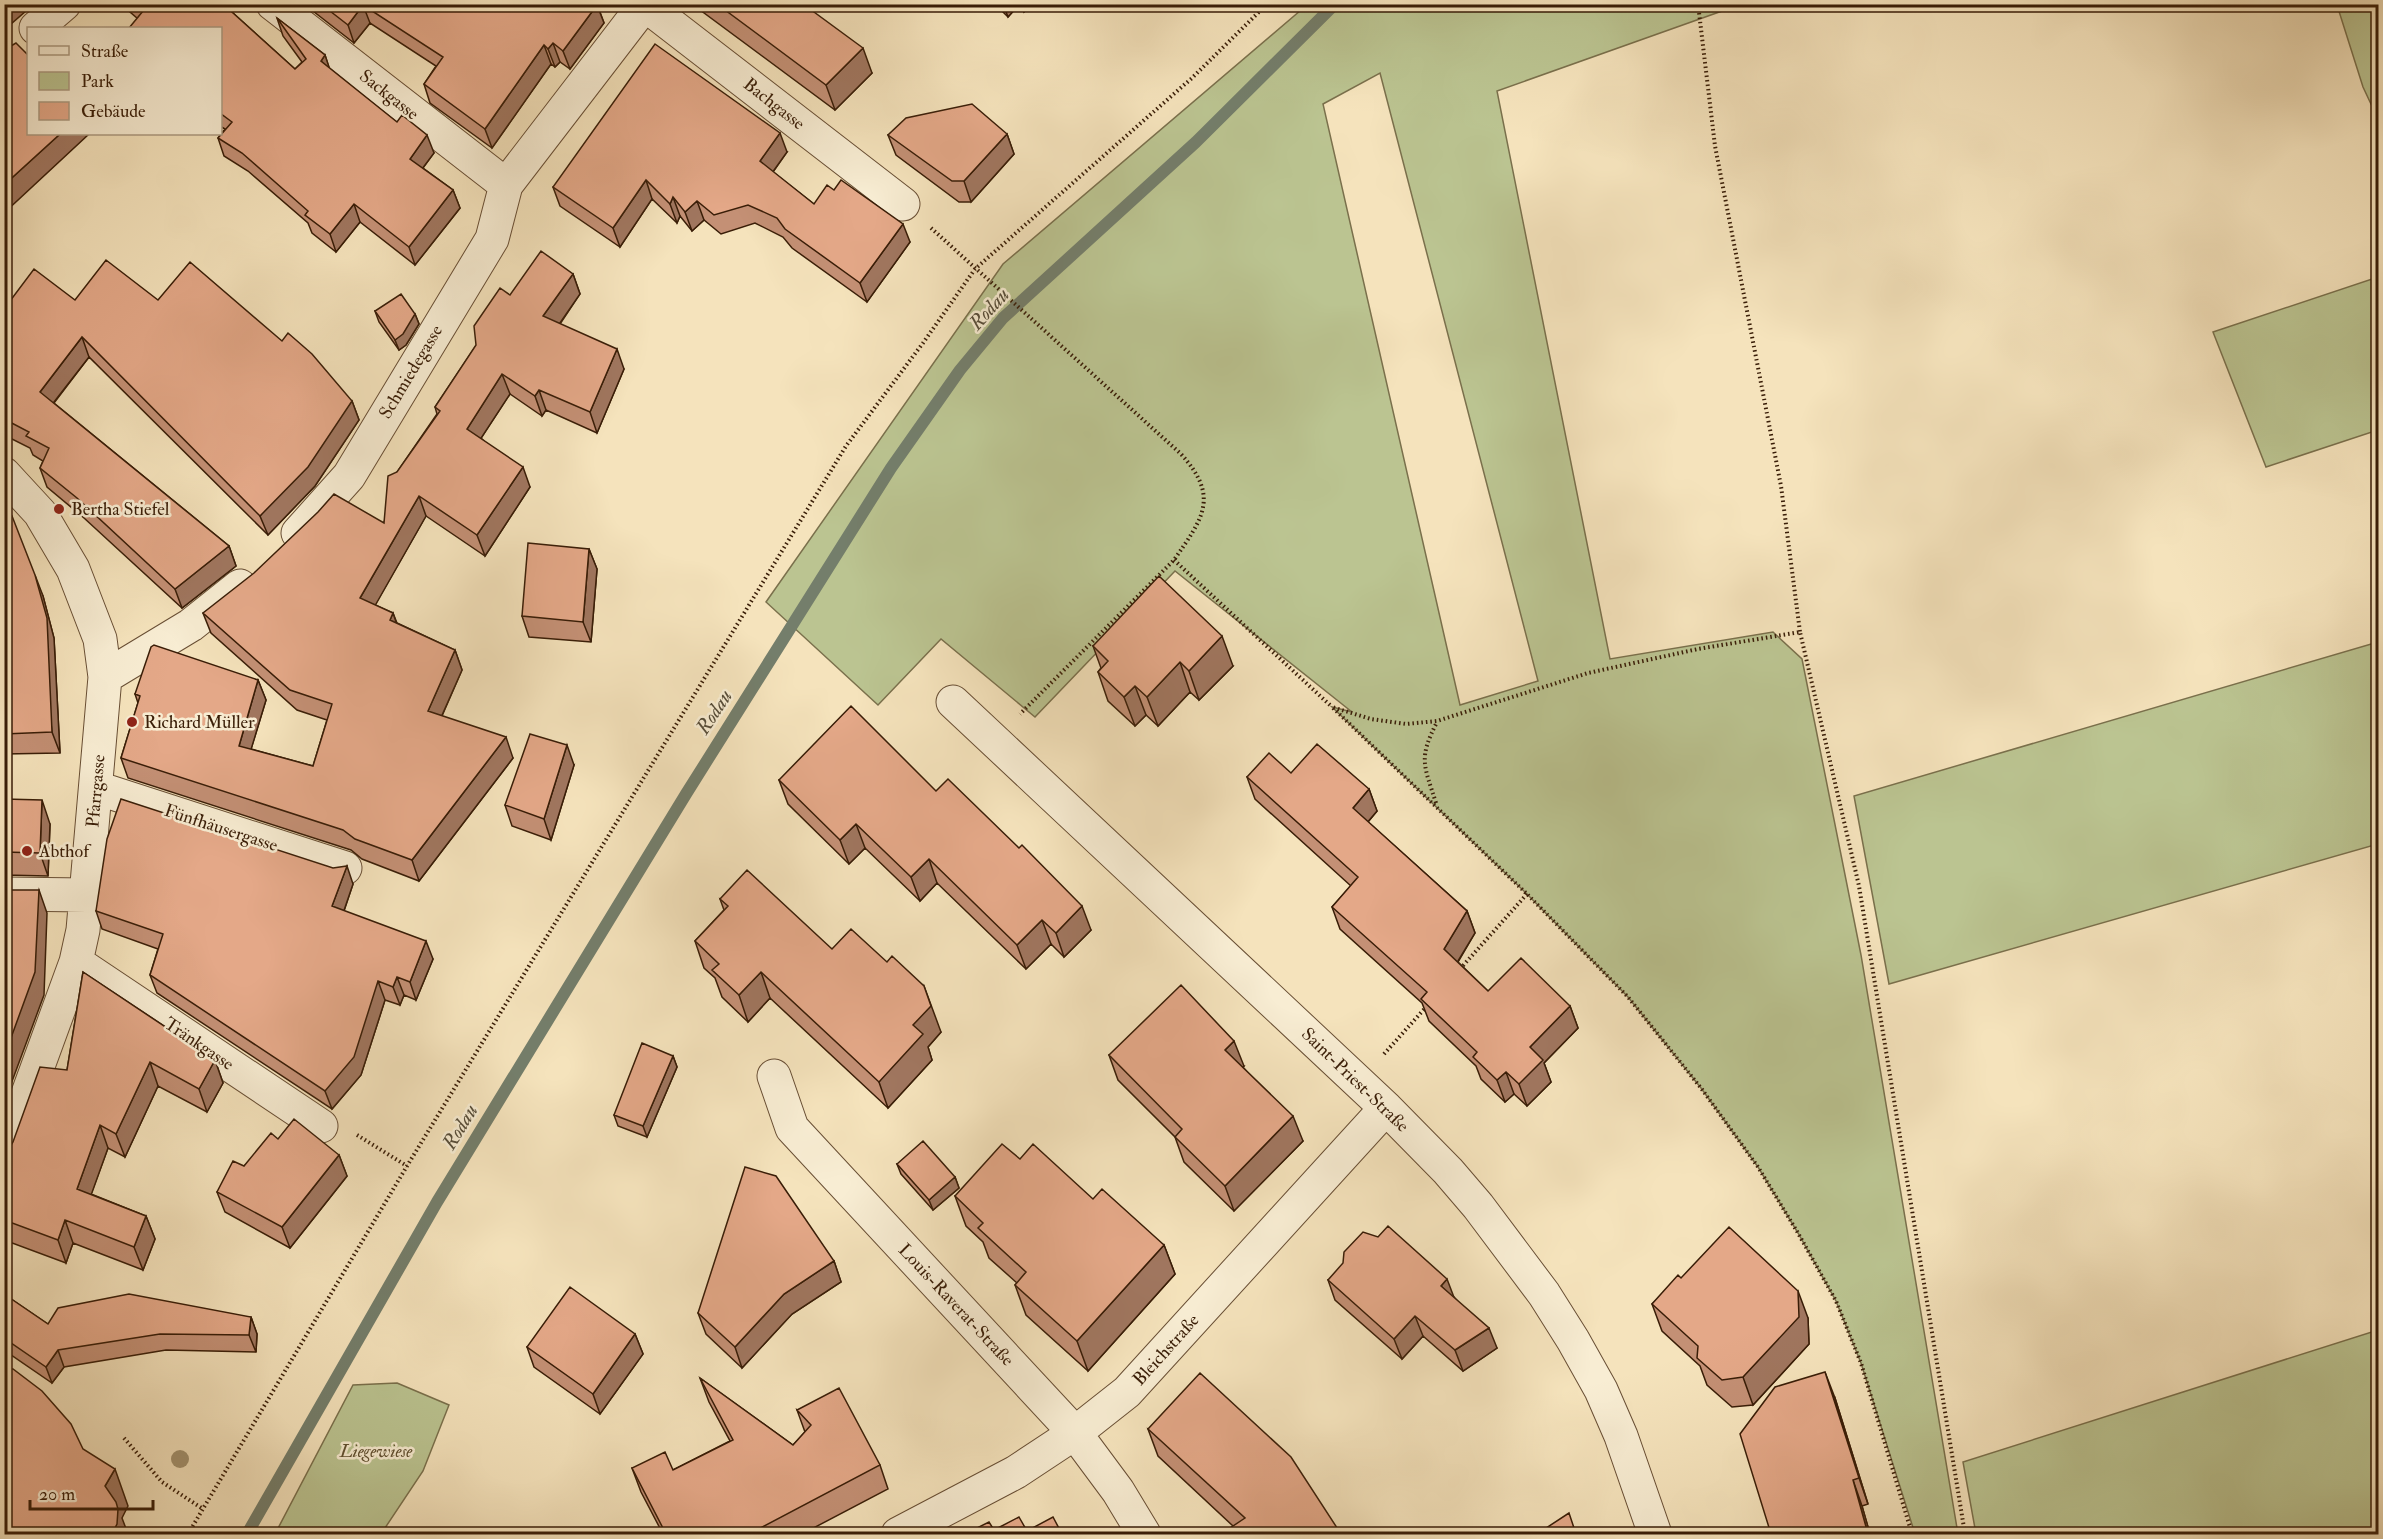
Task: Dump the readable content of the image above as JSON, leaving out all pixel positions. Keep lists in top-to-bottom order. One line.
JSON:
{"streets":{"street":["Sackgasse","Bachgasse","Schmiedegasse","Pfarrgasse","Fünfhäusergasse","Tränkgasse","Saint-Priest-Straße","Louis-Raverat-Straße","Bleichstraße"]},"crossings":[["Sackgasse","Schmiedegasse"],["Bachgasse","Schmiedegasse"],["Schmiedegasse","Pfarrgasse"],["Pfarrgasse","Fünfhäusergasse"],["Pfarrgasse","Tränkgasse"],["Saint-Priest-Straße","Bleichstraße"],["Louis-Raverat-Straße","Bleichstraße"]],"water":["Rodau"],"parks":["Liegewiese"],"places":["Bertha Stiefel","Richard Müller","Abthof"],"legend":["Straße","Park","Gebäude"],"scale_bar":"20 m"}
